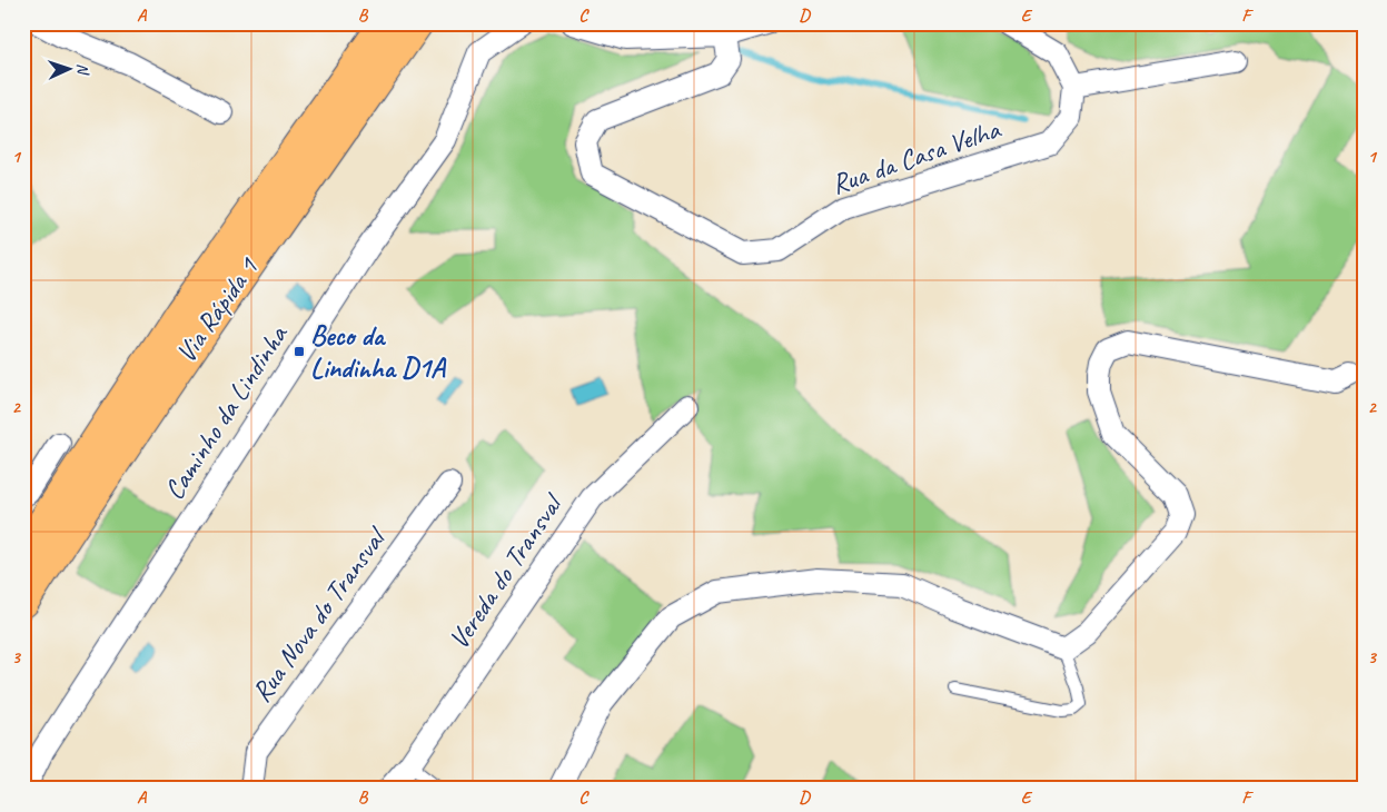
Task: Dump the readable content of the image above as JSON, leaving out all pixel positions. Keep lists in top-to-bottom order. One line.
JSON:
{"streets":{"highway":["Via Rápida 1"],"street":["Rua da Casa Velha","Caminho da Lindinha","Vereda do Transval","Rua Nova do Transval"]},"places":{"transit":["Beco da Lindinha D1A"]},"north":"right","grid":{"columns":["A","B","C","D","E","F"],"rows":["1","2","3"]}}
